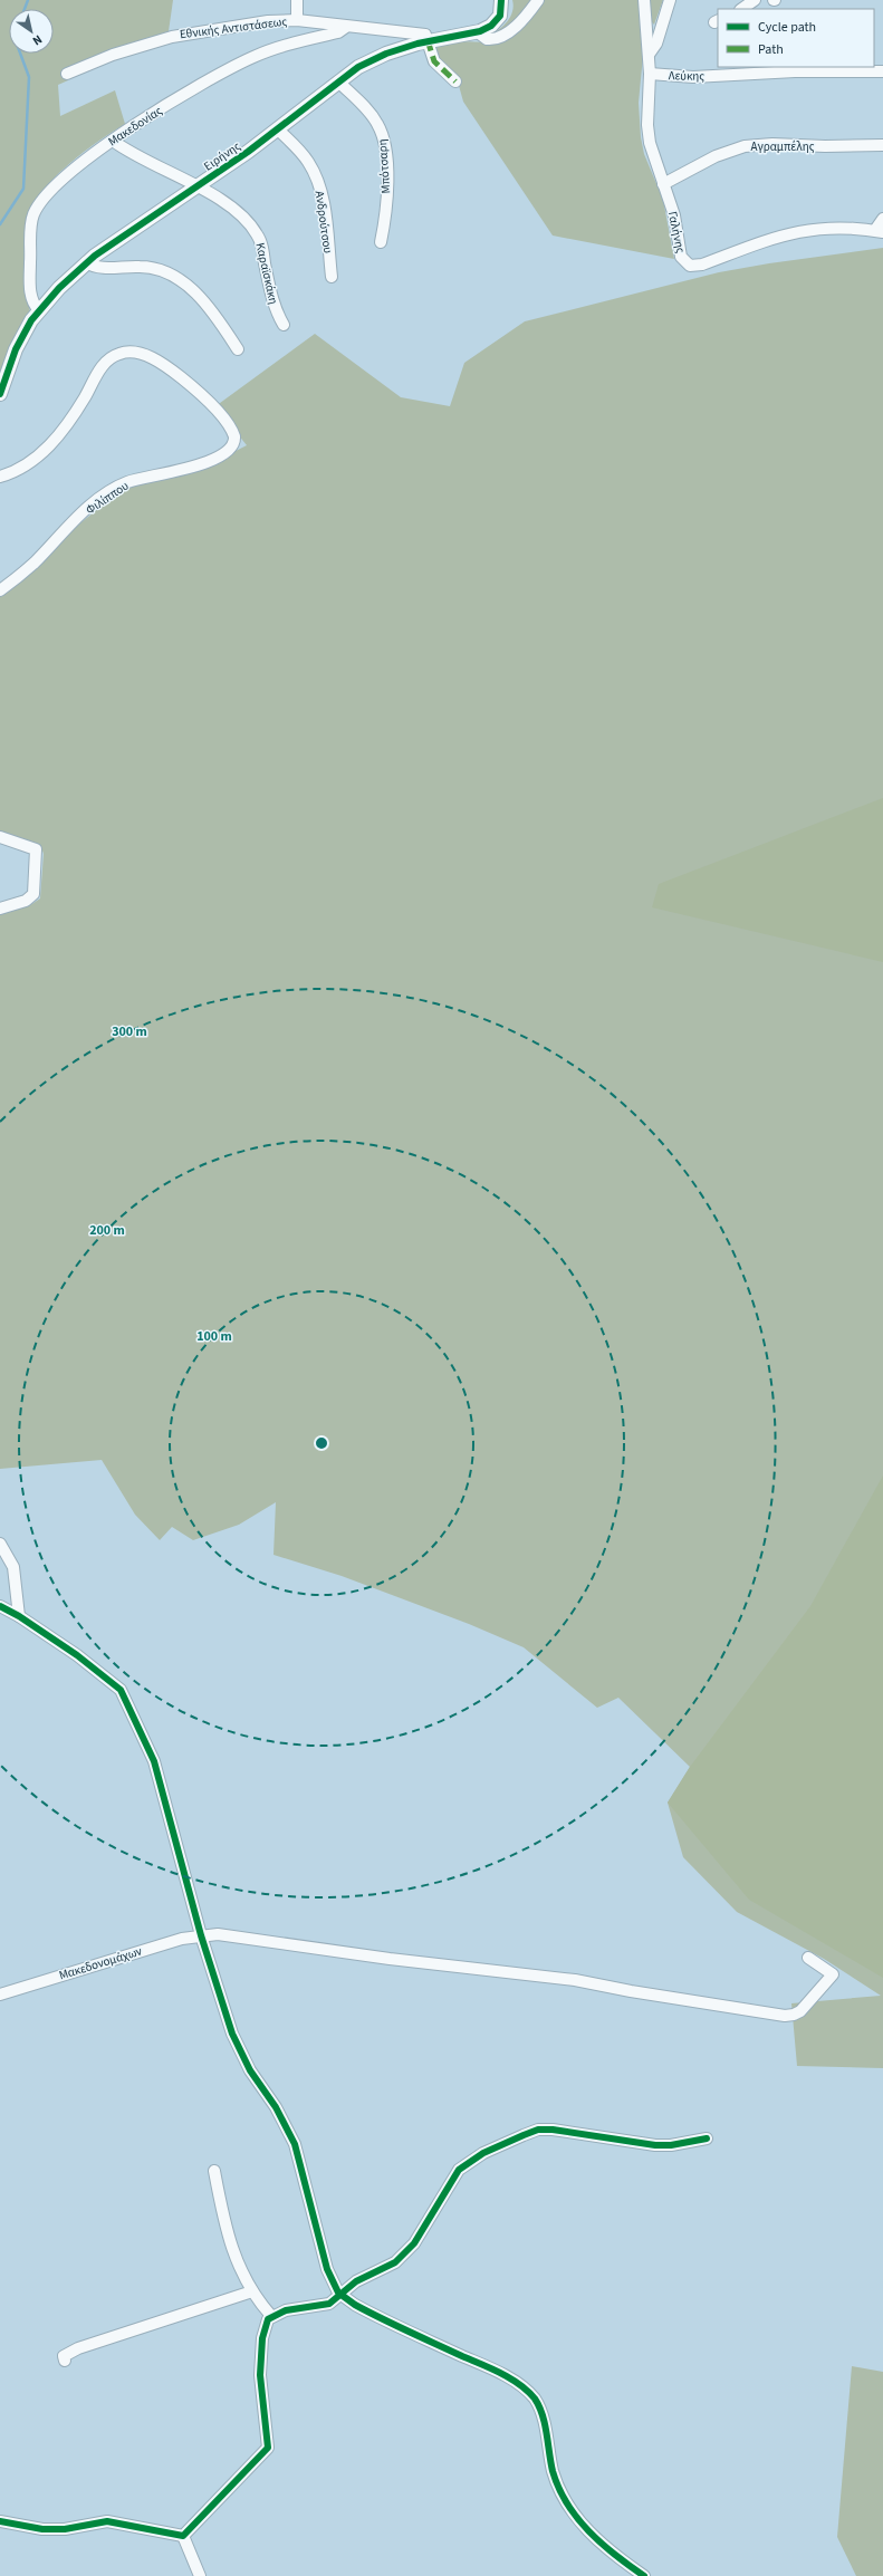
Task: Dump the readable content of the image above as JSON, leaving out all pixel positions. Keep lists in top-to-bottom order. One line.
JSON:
{"streets":{"street":["Εθνικής Αντιστάσεως","Λεύκης","Μακεδονίας","Αγραμπέλης","Ειρήνης","Μπότσαρη","Ανδρούτσου","Γαλήνης","Καραϊσκάκη","Φιλίππου","Μακεδονομάχων"]},"crossings":[["Εθνικής Αντιστάσεως","Μακεδονίας"],["Εθνικής Αντιστάσεως","Ειρήνης"],["Λεύκης","Γαλήνης"],["Μακεδονίας","Ειρήνης"],["Μακεδονίας","Καραϊσκάκη"],["Αγραμπέλης","Γαλήνης"],["Ειρήνης","Μπότσαρη"],["Ειρήνης","Ανδρούτσου"],["Ειρήνης","Καραϊσκάκη"]],"legend":["Cycle path","Path"],"north":"bottom right","rings":["300 m","200 m","100 m"]}
